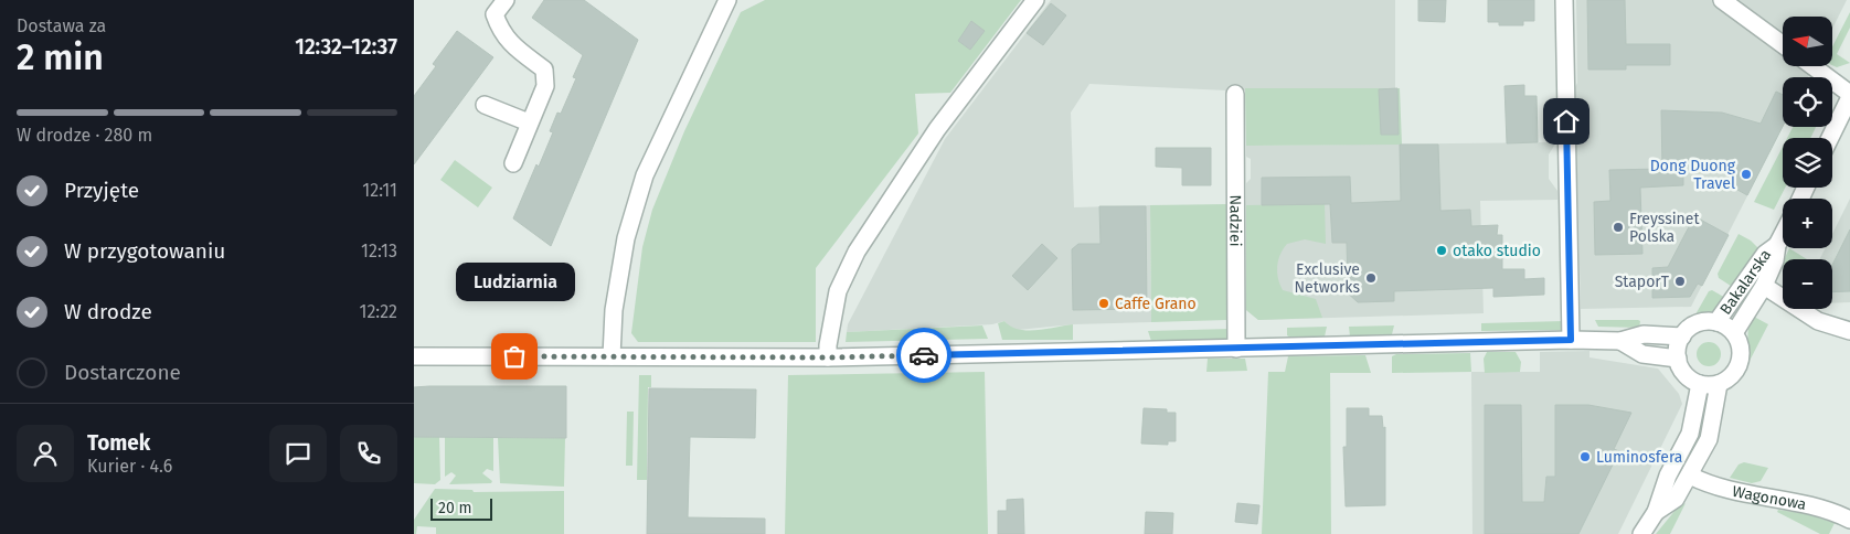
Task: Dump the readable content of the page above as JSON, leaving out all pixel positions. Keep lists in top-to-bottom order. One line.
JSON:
{"streets":{"street":["Nadziei","Bakalarska","Wagonowa"]},"places":["Dong Duong Travel","Freyssinet Polska","otako studio","Exclusive Networks","StaporT","Caffe Grano","Ludziarnia","Luminosfera"],"scale_bar":"20 m","north":"left","page":{"heading":["2 min","Dostawa za","12:32–12:37"],"panel":["Tomek","Kurier · 4.6"],"map_buttons":["+","−"],"bar":"W drodze · 280 m","list":[["Przyjęte","12:11"],["W przygotowaniu","12:13"],["W drodze","12:22"],"Dostarczone"],"bubble":"Ludziarnia","scale":"20 m"}}
